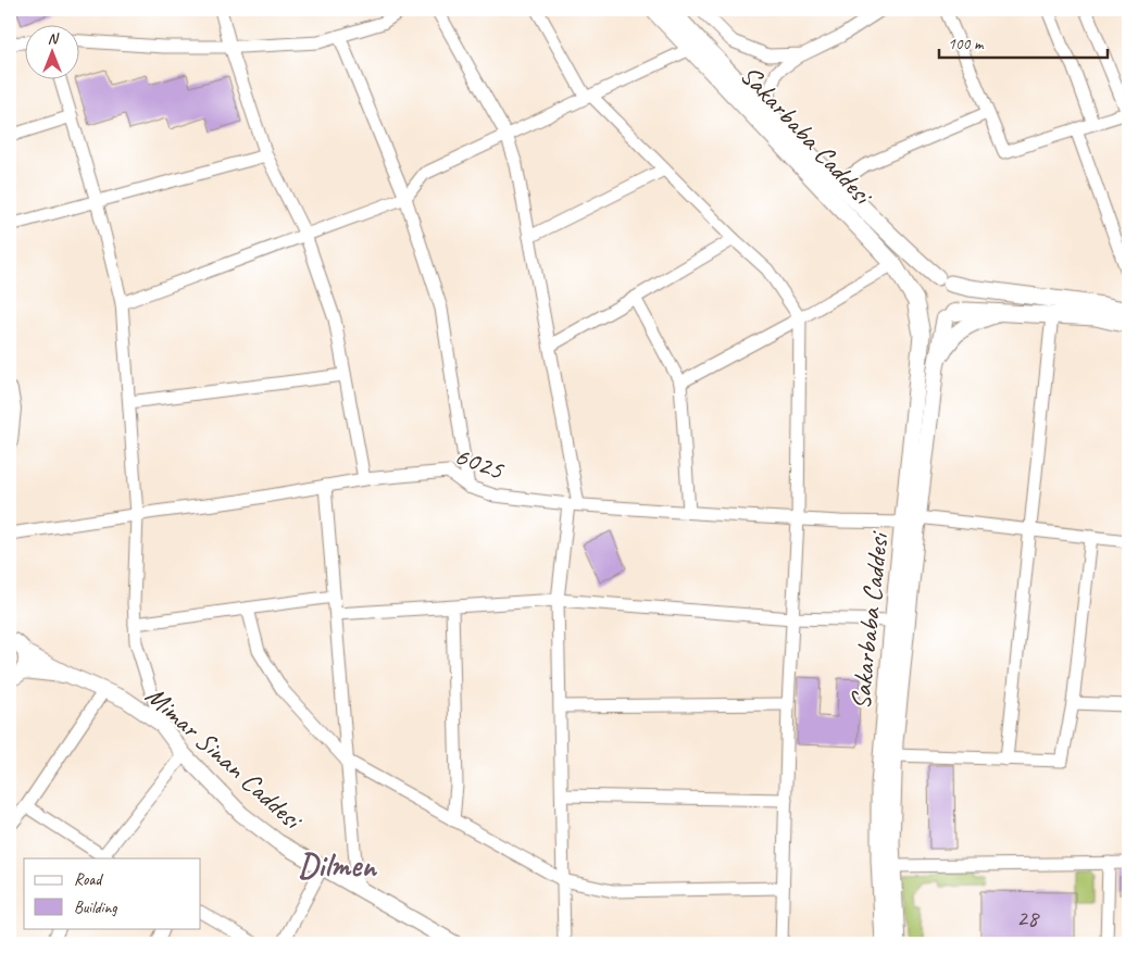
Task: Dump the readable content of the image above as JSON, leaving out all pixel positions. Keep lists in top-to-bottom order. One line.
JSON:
{"streets":{"main road":["Sakarbaba Caddesi"],"street":["6025","Mimar Sinan Caddesi"]},"crossings":[["Sakarbaba Caddesi","6025"]],"districts":["Dilmen"],"house_numbers":["28"],"legend":["Road","Building"],"scale_bar":"100 m","north":"top"}
